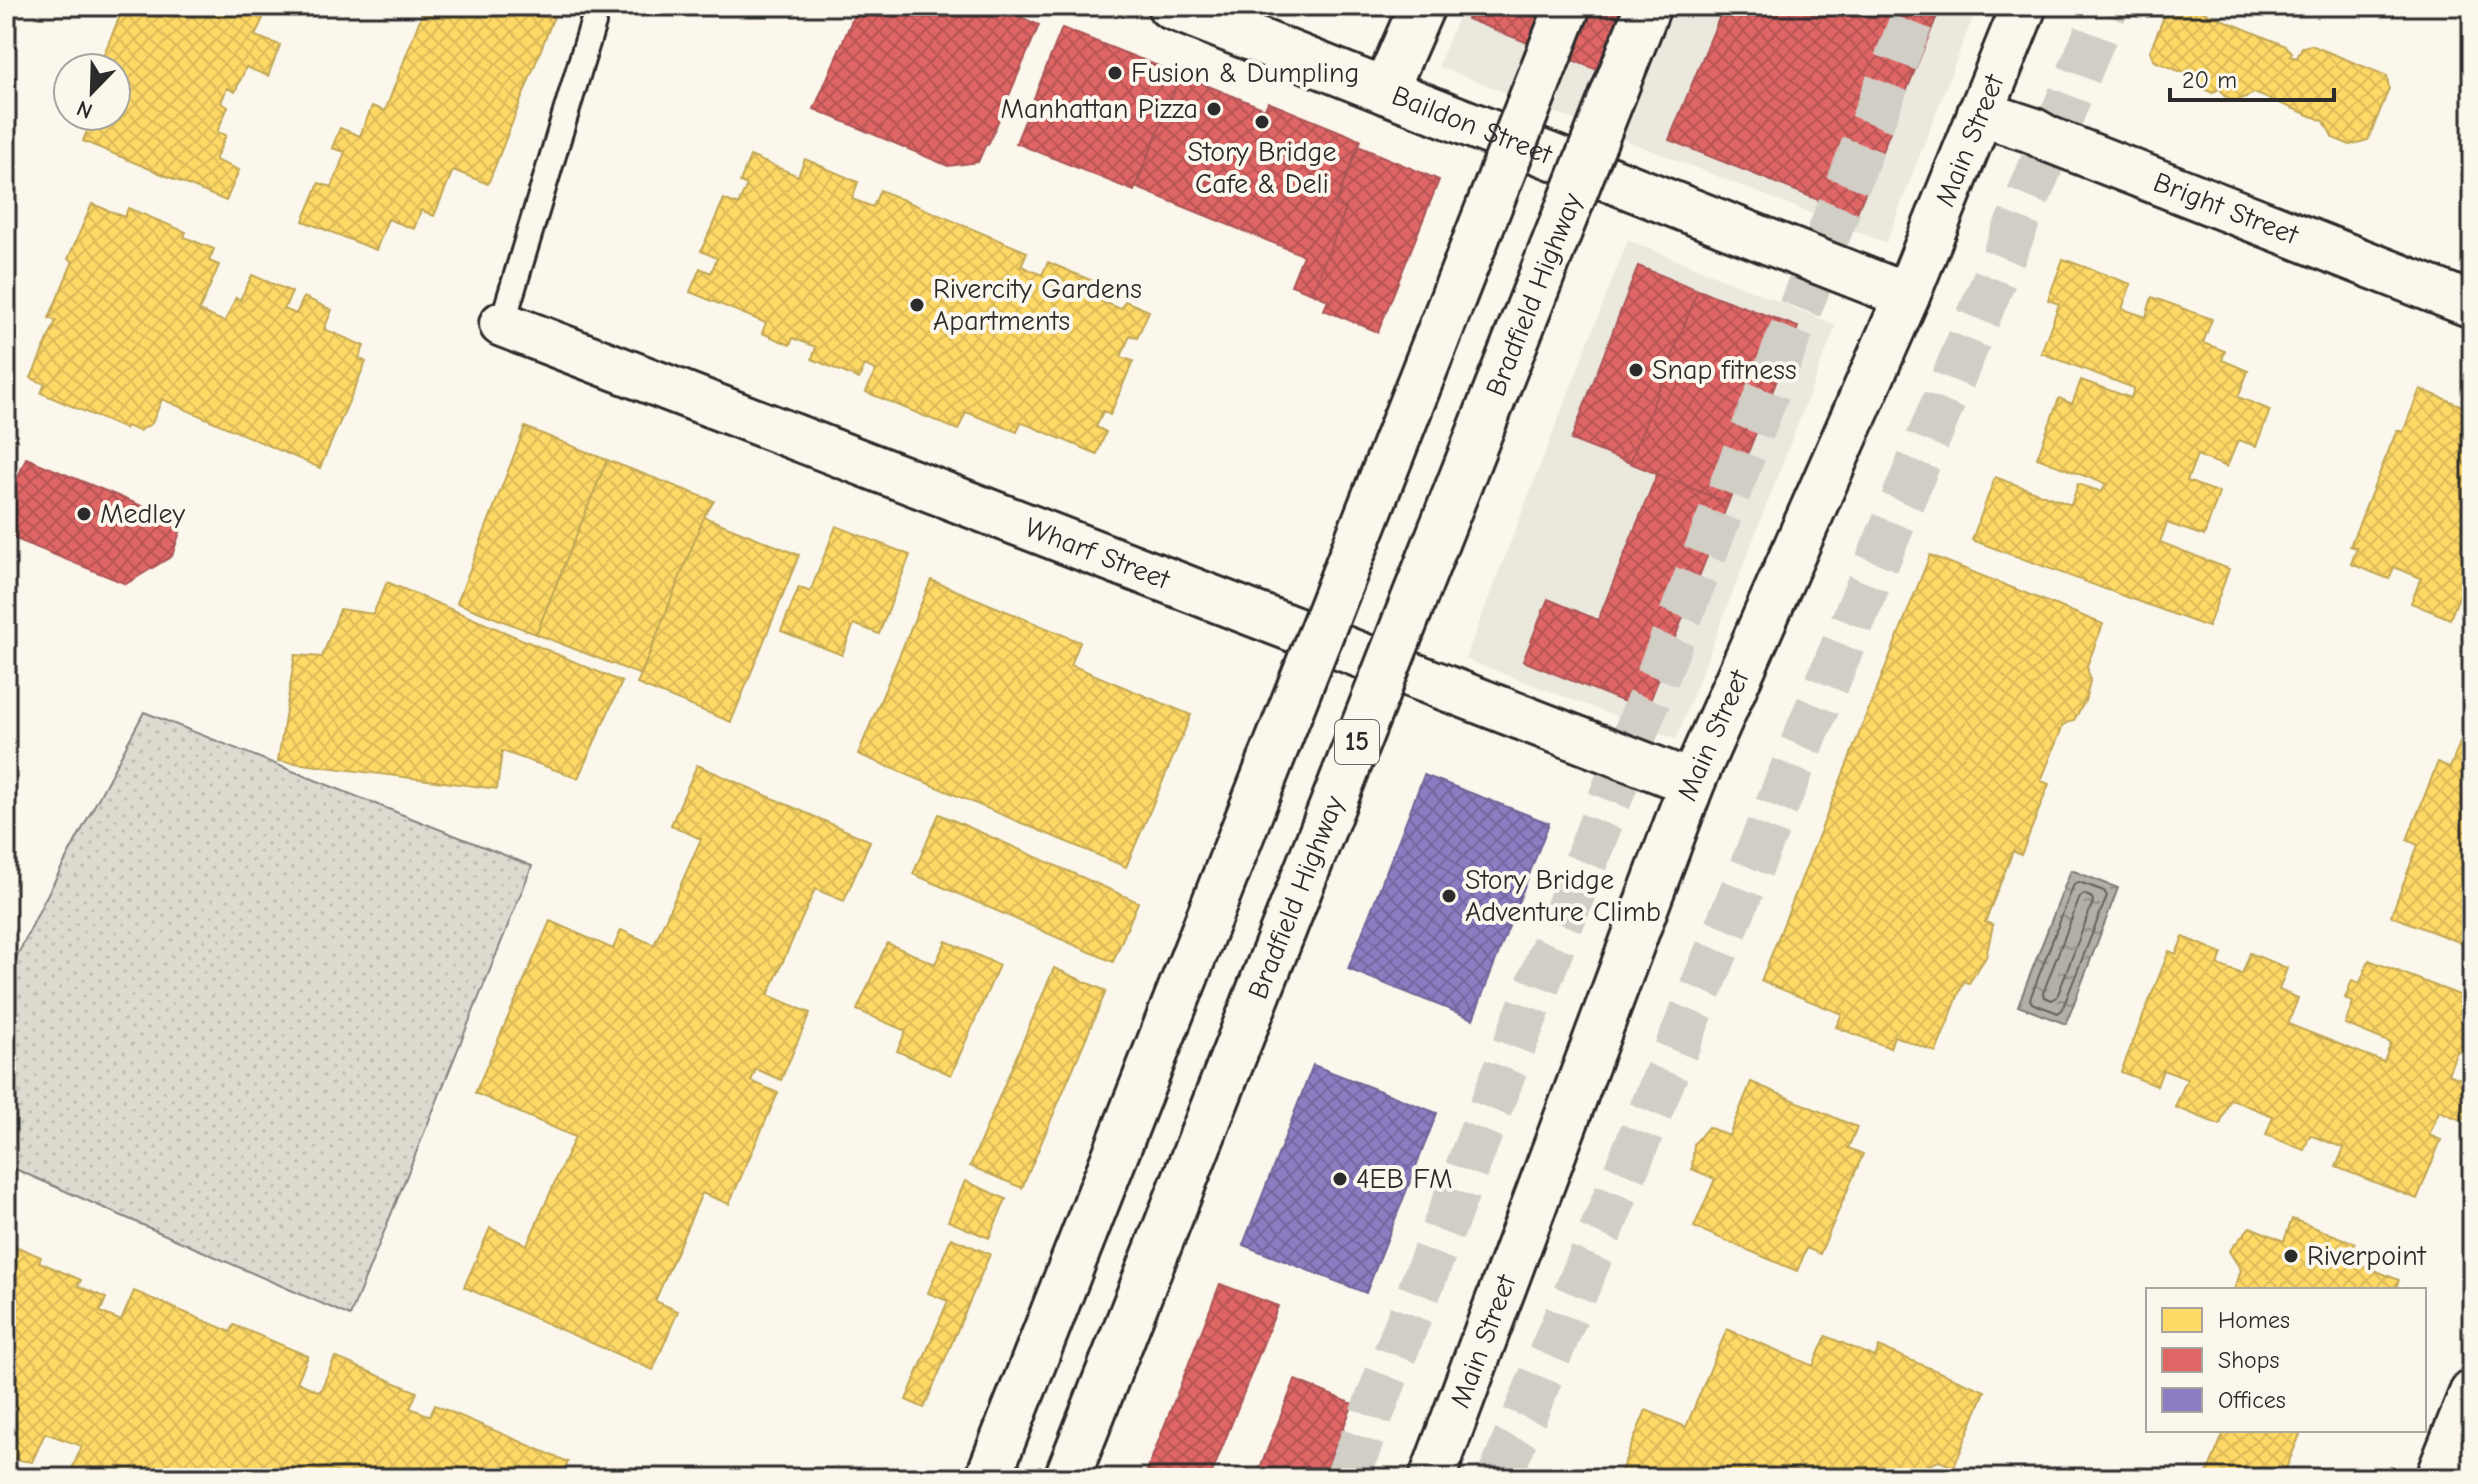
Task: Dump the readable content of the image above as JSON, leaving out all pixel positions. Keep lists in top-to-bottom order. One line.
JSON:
{"streets":{"main road":["Baildon Street","Main Street","Bright Street","Bradfield Highway","Wharf Street","15"]},"crossings":[["Baildon Street","Main Street"],["Main Street","Bright Street"],["Main Street","Wharf Street"]],"places":["Fusion & Dumpling","Manhattan Pizza","Story Bridge Cafe & Deli","Rivercity Gardens Apartments","Snap fitness","Medley","Story Bridge Adventure Climb","4EB FM","Riverpoint"],"legend":["Homes","Shops","Offices"],"scale_bar":"20 m","north":"bottom left"}
